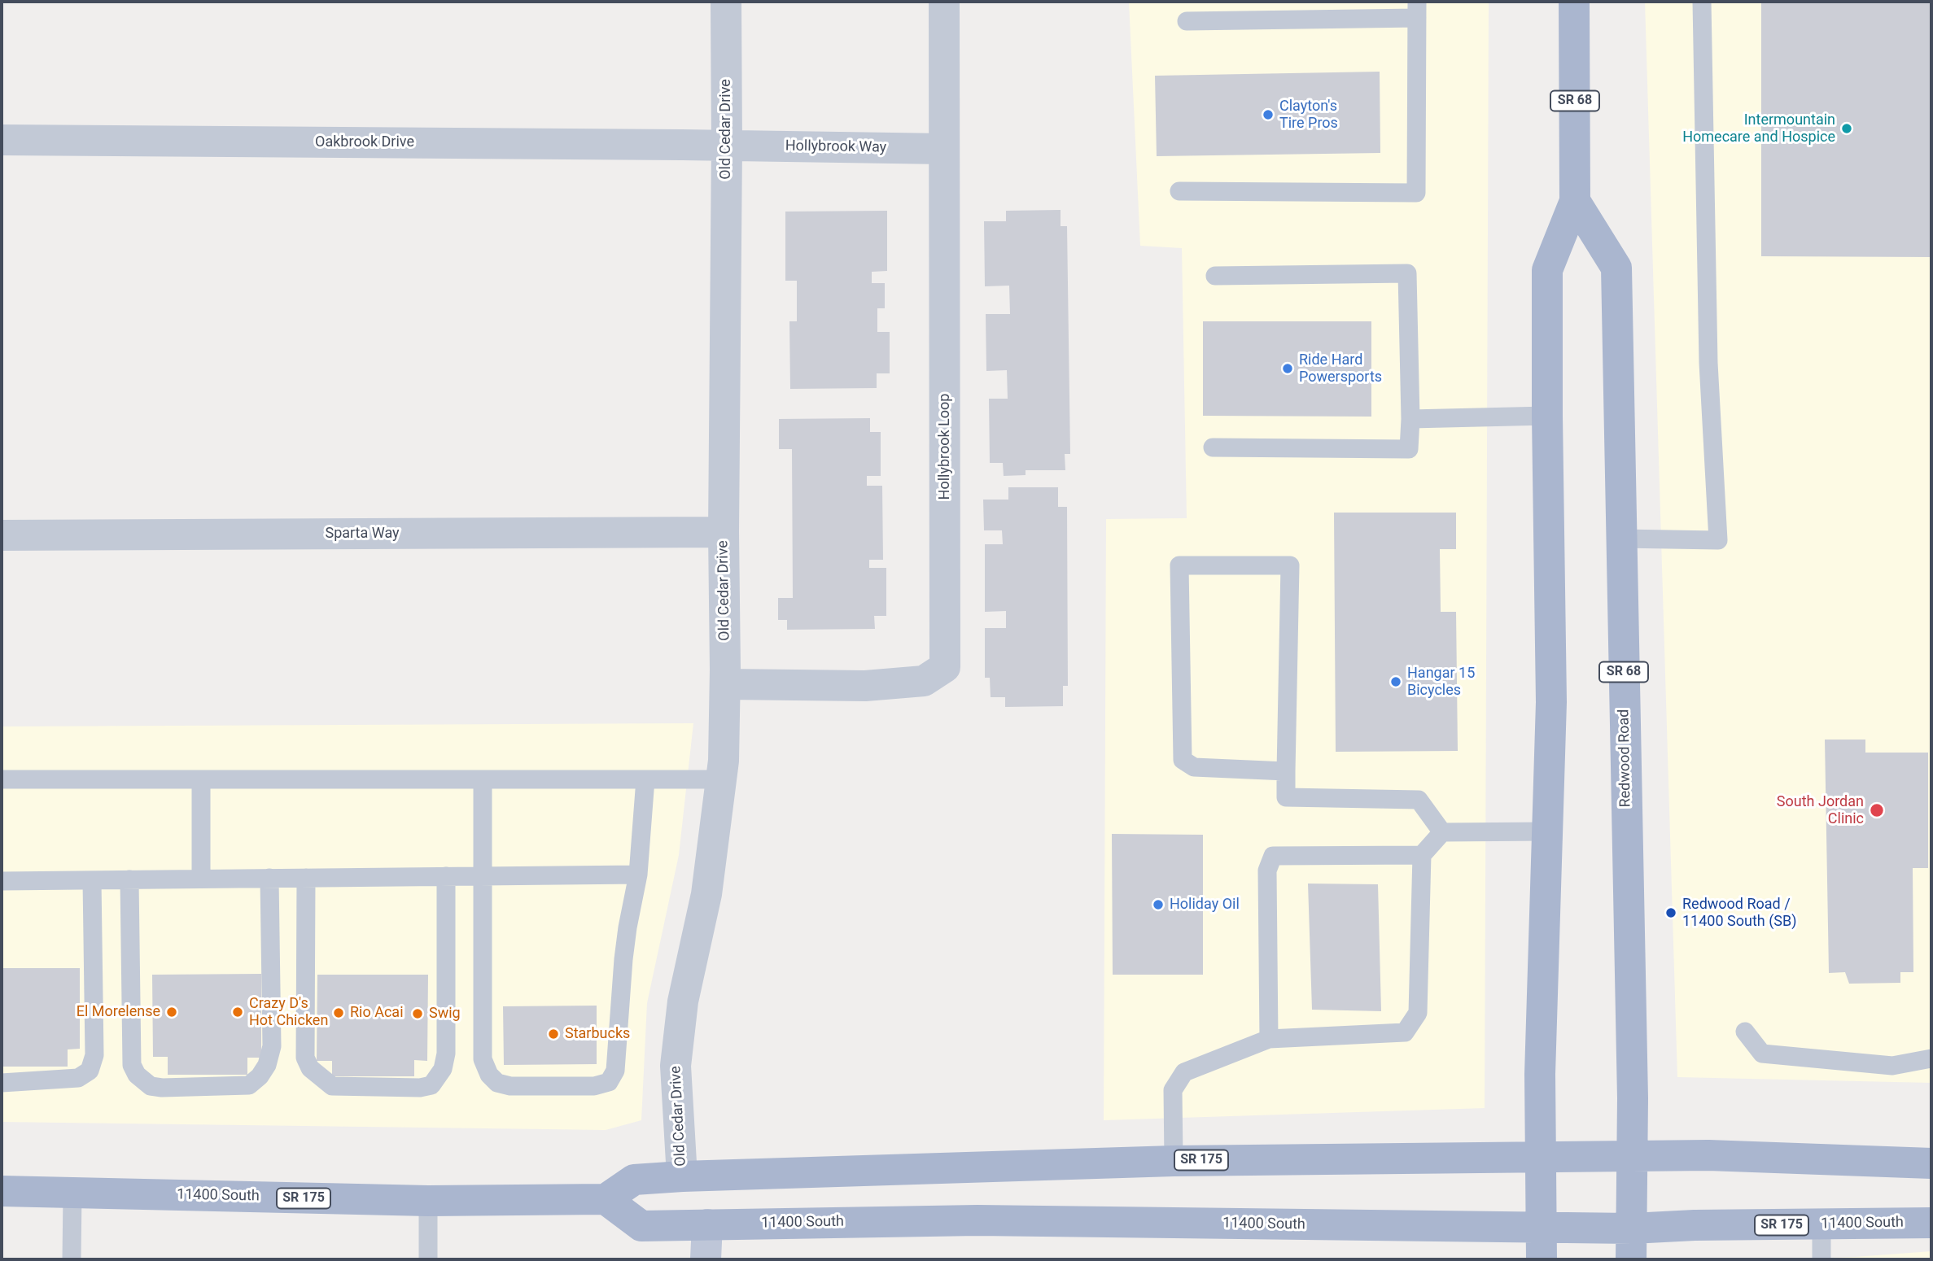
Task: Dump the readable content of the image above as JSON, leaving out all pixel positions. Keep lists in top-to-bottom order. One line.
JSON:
{"streets":{"main road":["SR 68","Redwood Road","SR 175","11400 South"],"street":["Old Cedar Drive","Oakbrook Drive","Hollybrook Way","Hollybrook Loop","Sparta Way"]},"crossings":[["SR 68","Redwood Road"],["SR 68","SR 175"],["SR 68","11400 South"],["Old Cedar Drive","Oakbrook Drive"],["Old Cedar Drive","Hollybrook Way"],["Old Cedar Drive","Hollybrook Loop"],["Old Cedar Drive","Sparta Way"],["Old Cedar Drive","SR 175"],["Oakbrook Drive","Hollybrook Way"],["Hollybrook Way","Hollybrook Loop"],["Redwood Road","SR 175"],["Redwood Road","11400 South"],["SR 175","11400 South"]],"places":["Clayton's Tire Pros","Intermountain Homecare and Hospice","Ride Hard Powersports","Hangar 15 Bicycles","South Jordan Clinic","Holiday Oil","Redwood Road / 11400 South (SB)","El Morelense","Crazy D's Hot Chicken","Rio Acai","Swig","Starbucks"]}
